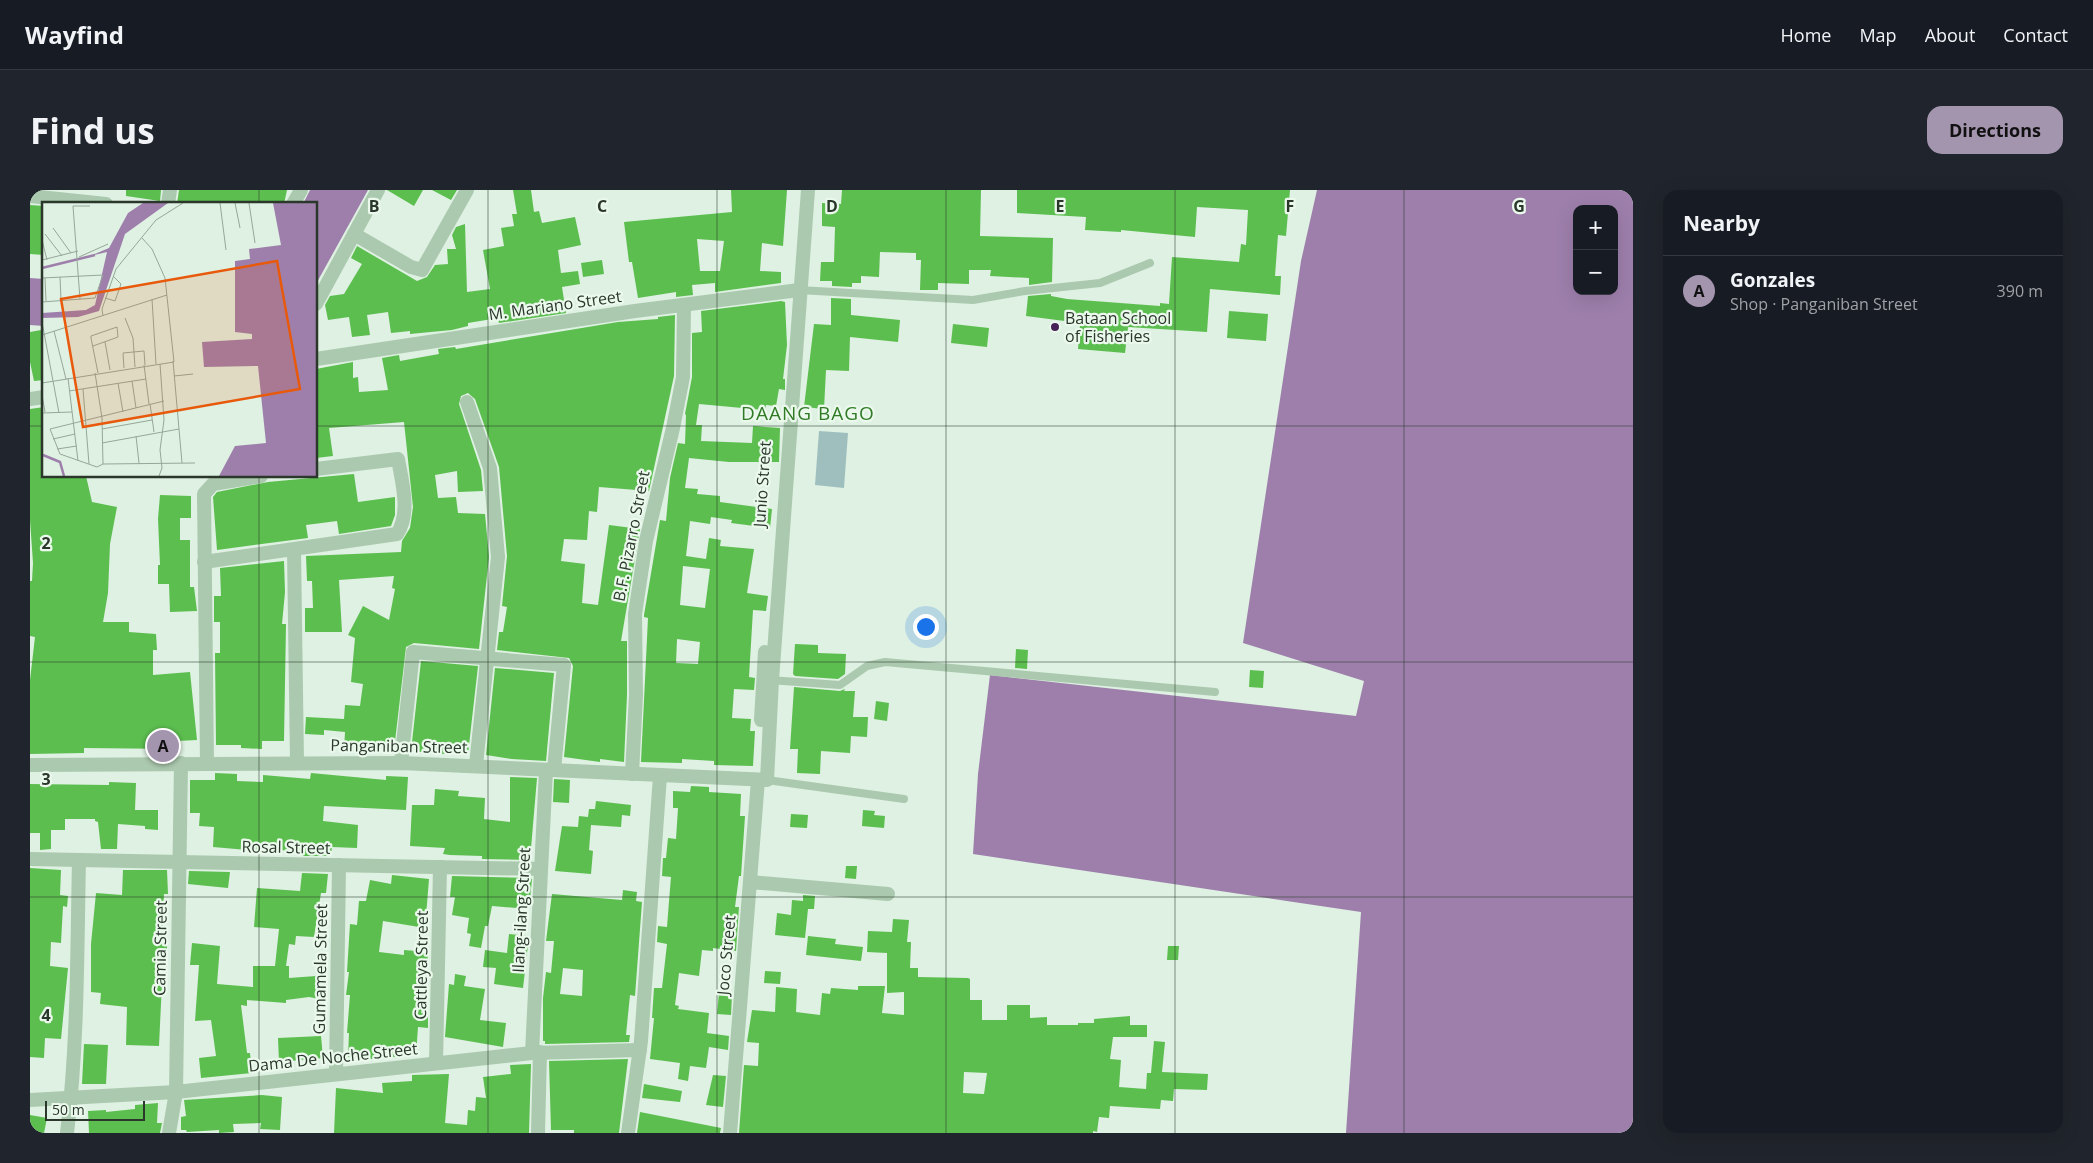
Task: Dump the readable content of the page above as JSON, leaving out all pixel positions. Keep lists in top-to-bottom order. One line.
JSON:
{"streets":{"street":["M. Mariano Street","Junio Street","B.F. Pizarro Street","Panganiban Street","Rosal Street","Ilang-ilang Street","Camia Street","Joco Street","Cattleya Street","Gumamela Street","Dama De Noche Street"]},"crossings":[["M. Mariano Street","Junio Street"],["M. Mariano Street","B.F. Pizarro Street"],["Junio Street","Panganiban Street"],["Junio Street","Joco Street"],["B.F. Pizarro Street","Panganiban Street"],["Panganiban Street","Ilang-ilang Street"],["Panganiban Street","Camia Street"],["Panganiban Street","Joco Street"],["Rosal Street","Ilang-ilang Street"],["Rosal Street","Camia Street"],["Rosal Street","Cattleya Street"],["Rosal Street","Gumamela Street"],["Ilang-ilang Street","Dama De Noche Street"],["Camia Street","Dama De Noche Street"],["Cattleya Street","Dama De Noche Street"],["Gumamela Street","Dama De Noche Street"]],"districts":["DAANG BAGO"],"places":["Bataan School of Fisheries"],"scale_bar":"50 m","page":{"header":"Wayfind","nav":["Home","Map","About","Contact"],"buttons":"Directions","title":"Find us","heading":"Nearby","map_buttons":["+","−"],"list":[{"mark":"A","name":"Gonzales","note":"Shop · Panganiban Street","value":"390 m"}],"pins":"A","scale":"50 m"},"grid":{"columns":["B","C","D","E","F","G"],"rows":["2","3","4"]}}
